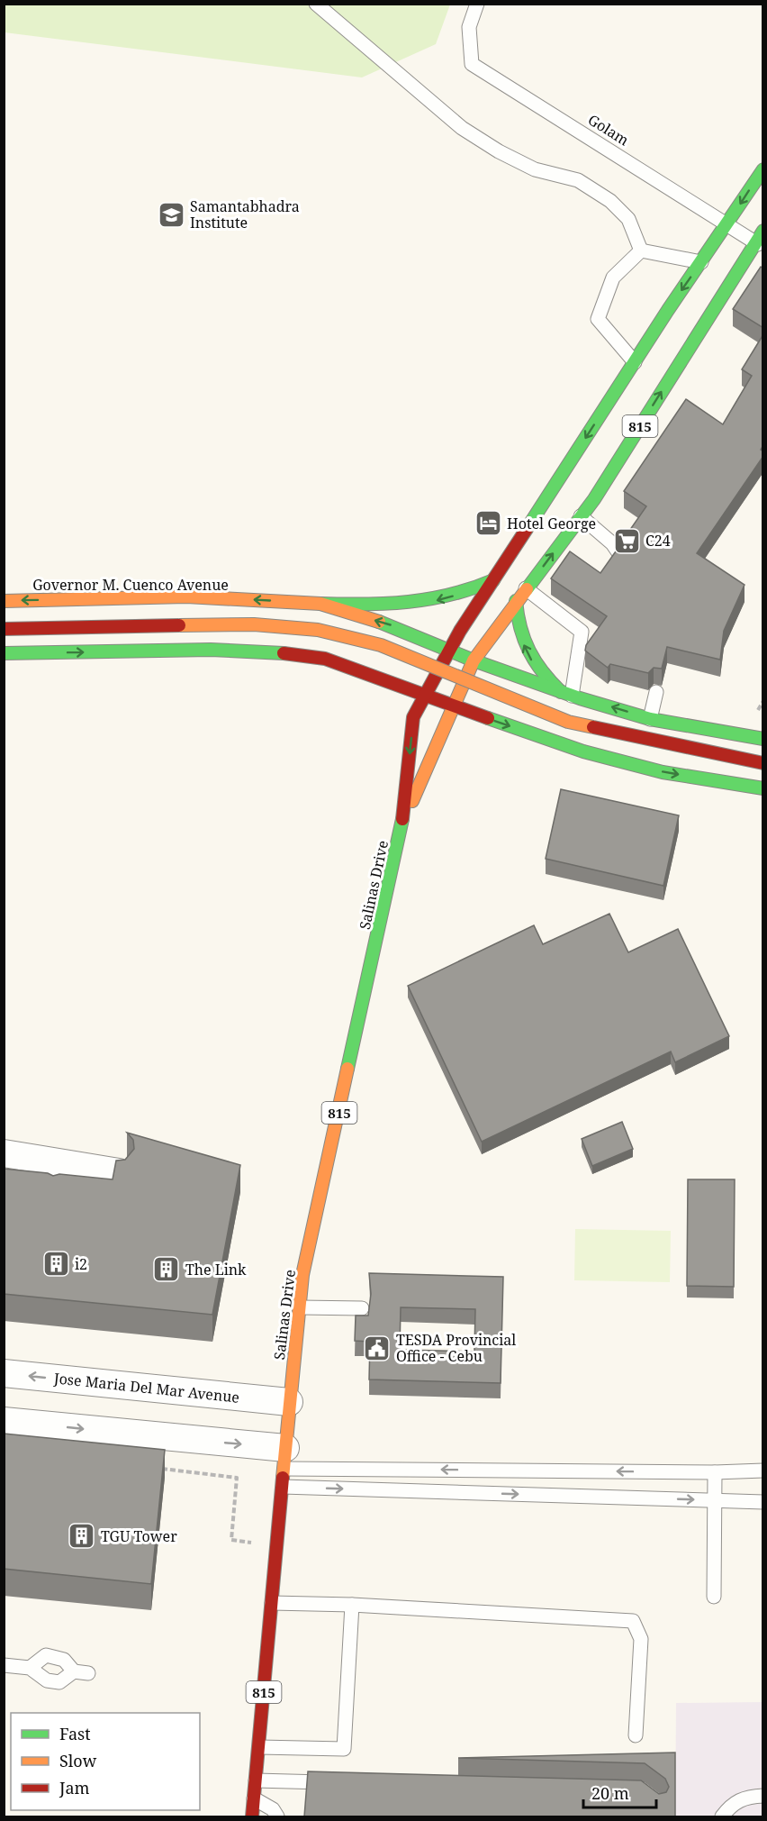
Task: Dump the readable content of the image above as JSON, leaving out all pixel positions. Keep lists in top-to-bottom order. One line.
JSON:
{"streets":{"main road":["815","Governor M. Cuenco Avenue","Salinas Drive"],"street":["Jose Maria Del Mar Avenue"],"lane":["Golam"]},"crossings":[["Golam","815"],["815","Governor M. Cuenco Avenue"],["815","Salinas Drive"],["Salinas Drive","Jose Maria Del Mar Avenue"]],"places":{"school or university":["Samantabhadra Institute"],"hotel":["Hotel George"],"supermarket":["C24"],"building":["i2","The Link","TGU Tower"],"public building":["TESDA Provincial Office - Cebu"]},"legend":["Fast","Slow","Jam"],"scale_bar":"20 m"}
